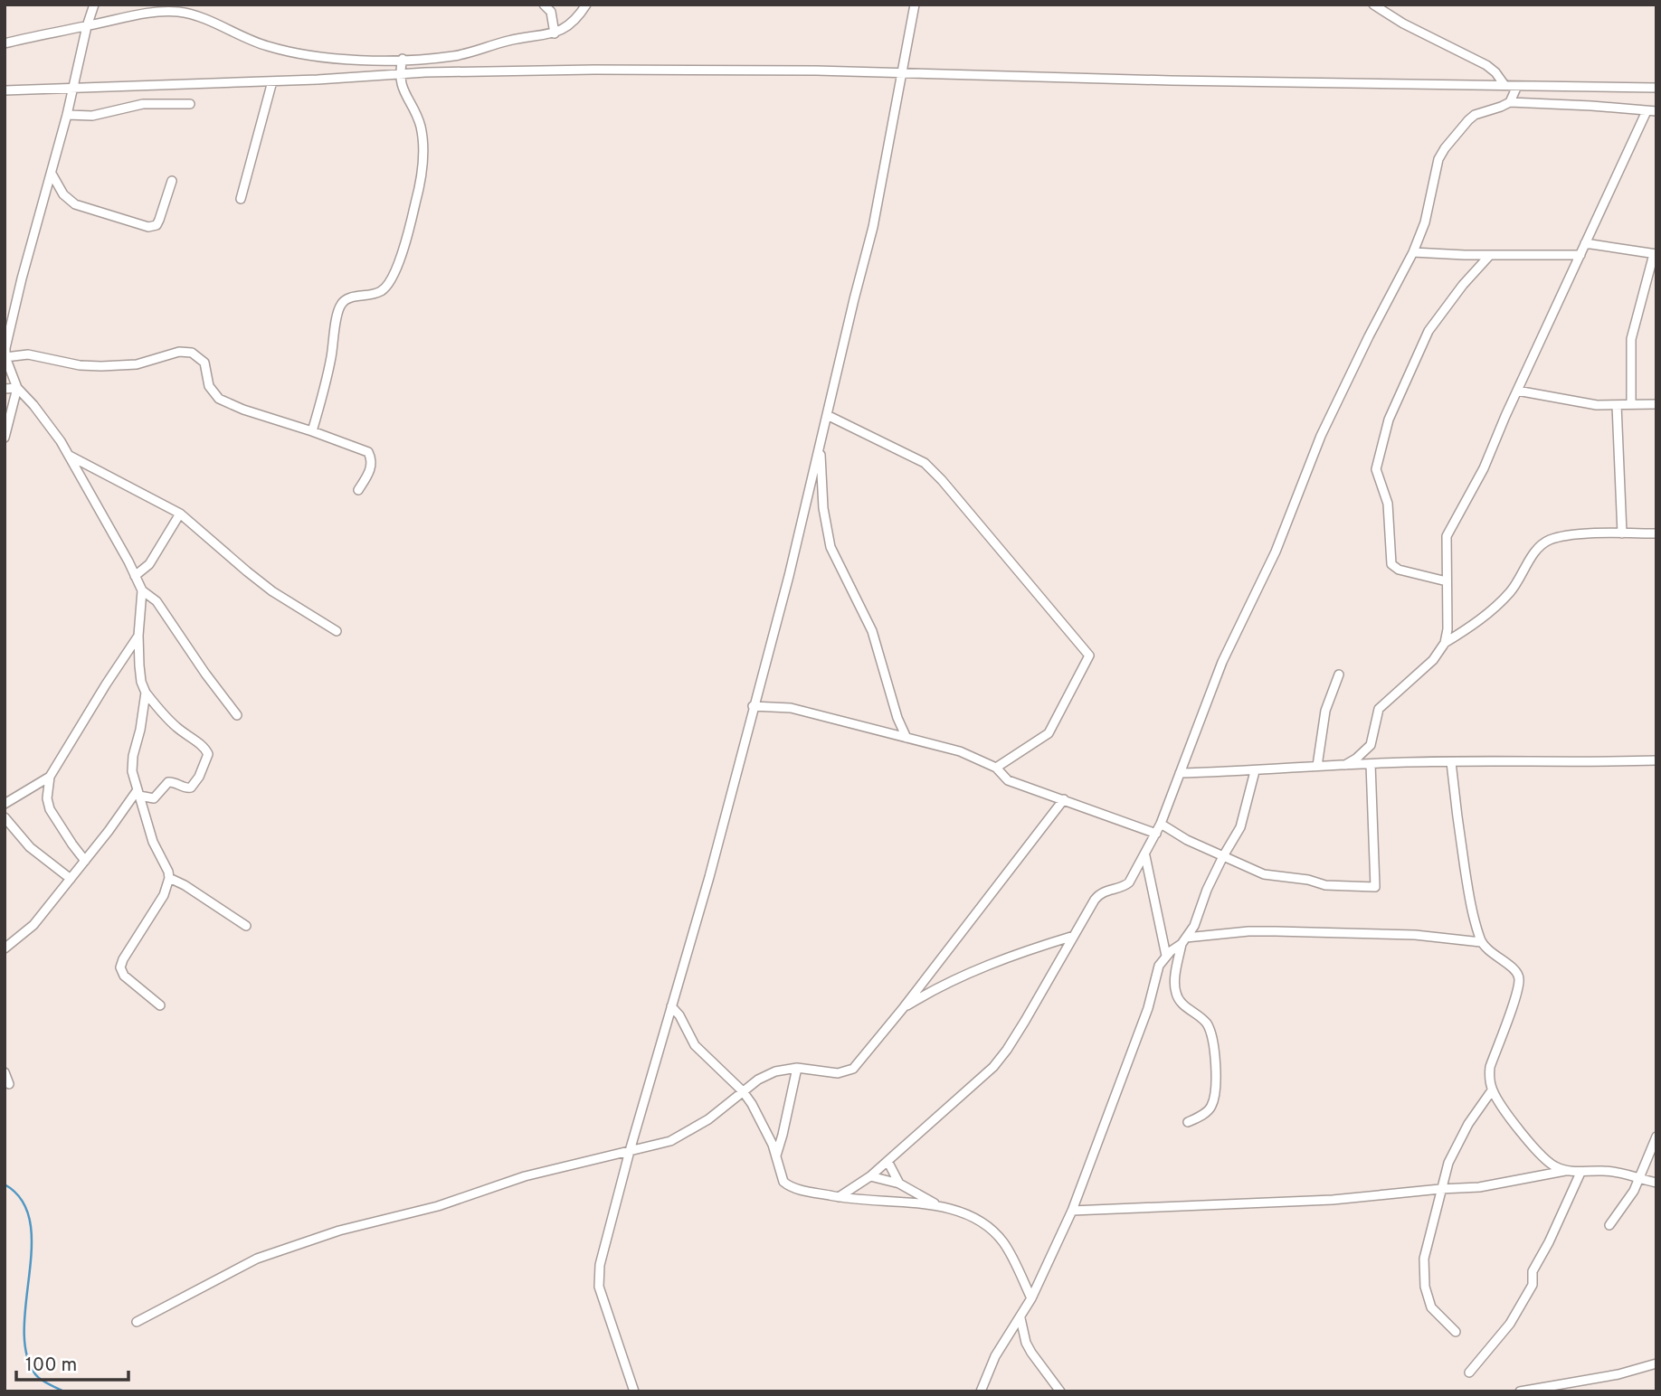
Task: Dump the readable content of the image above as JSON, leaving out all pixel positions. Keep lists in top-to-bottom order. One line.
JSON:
{"scale_bar":"100 m"}
